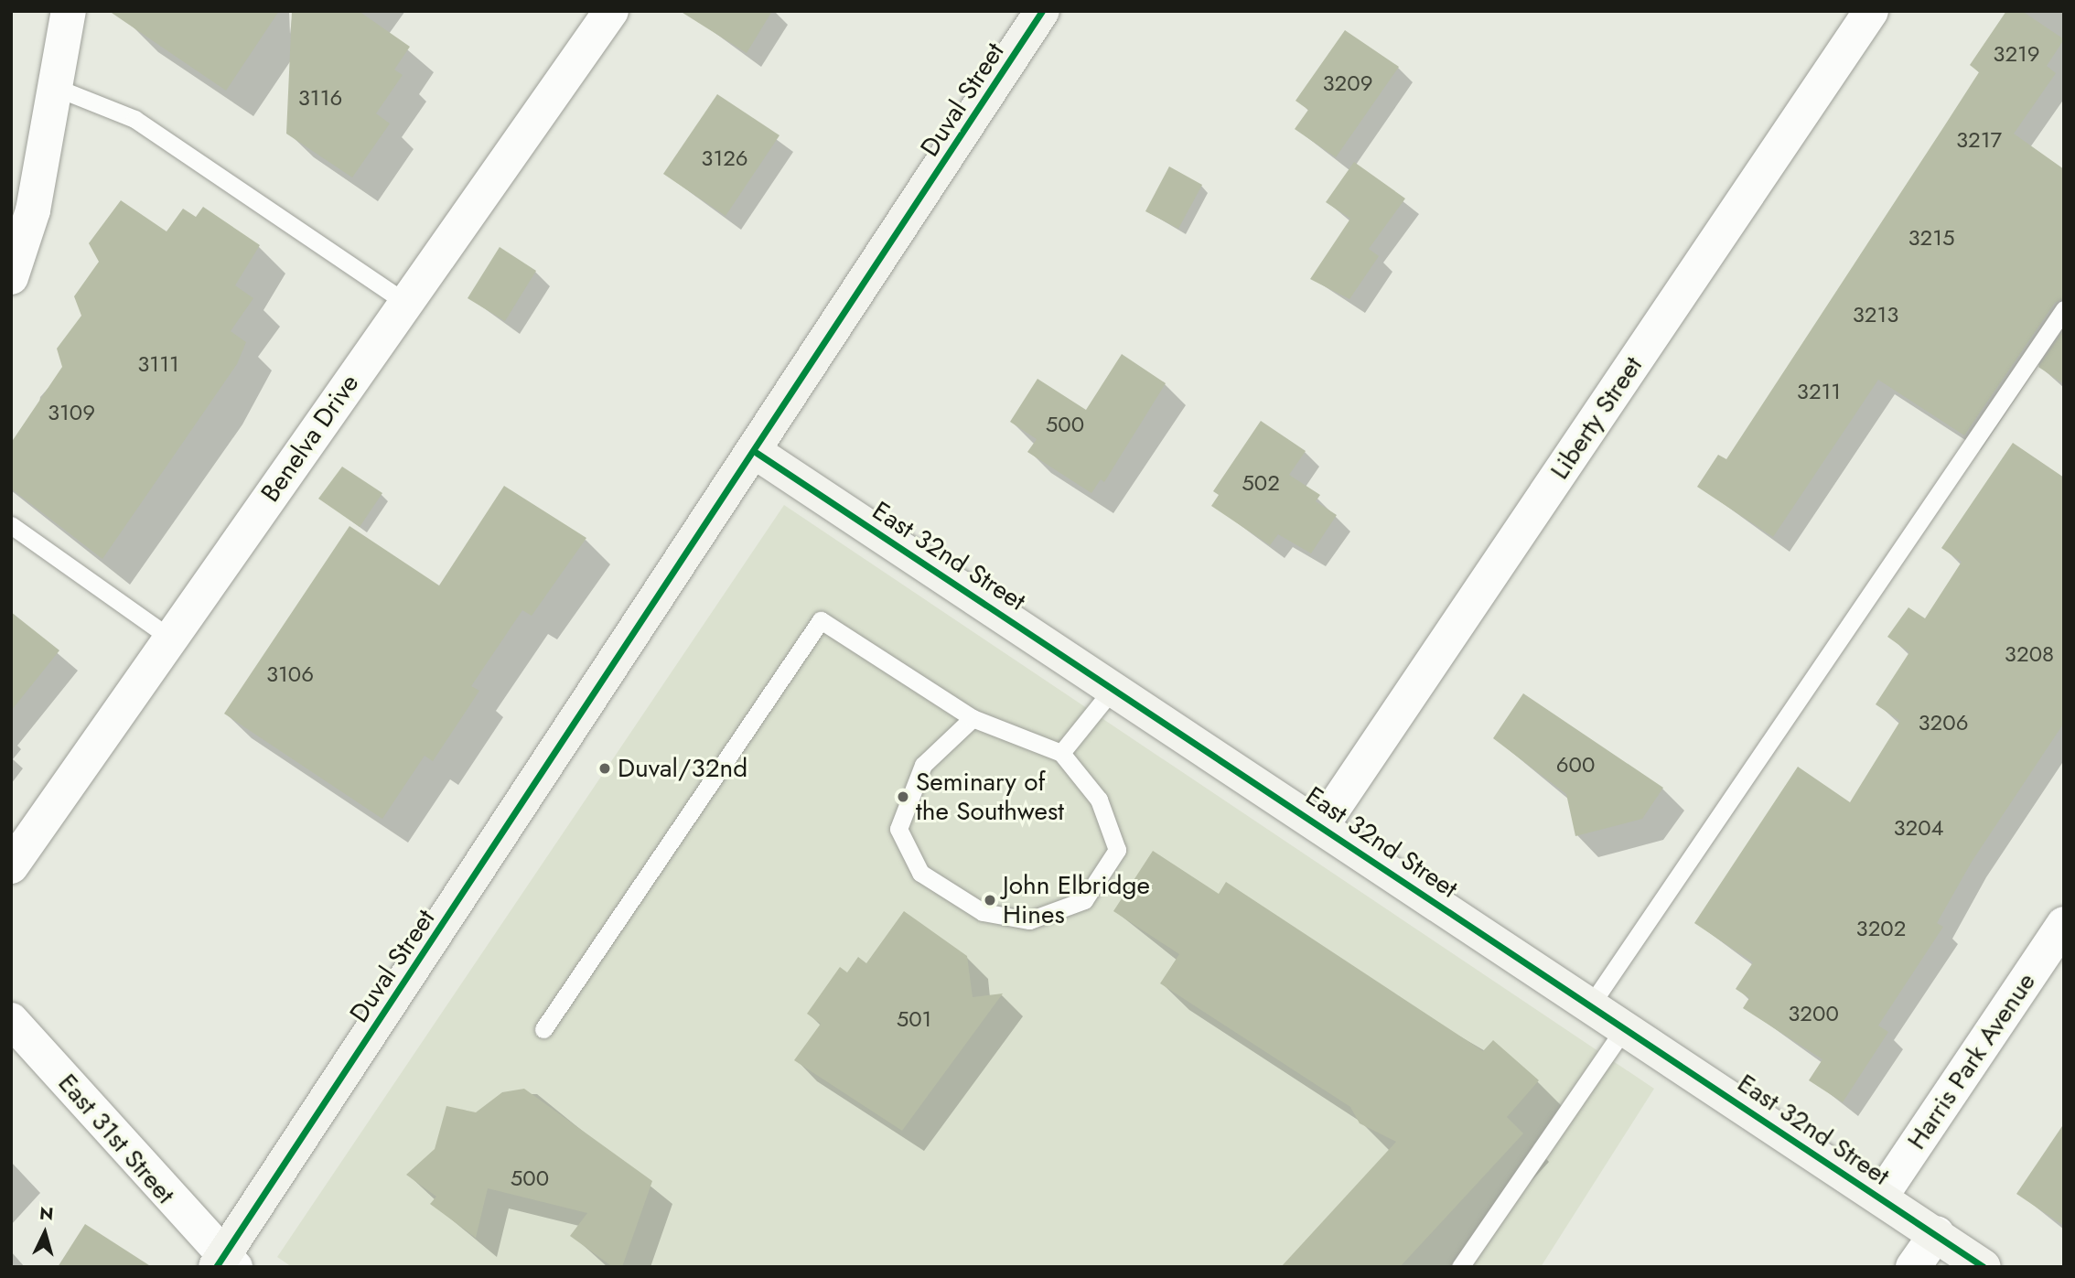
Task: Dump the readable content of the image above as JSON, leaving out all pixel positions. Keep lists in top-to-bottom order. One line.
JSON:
{"streets":{"street":["Duval Street","Liberty Street","Benelva Drive","East 32nd Street","Harris Park Avenue","East 31st Street"]},"crossings":[["Duval Street","East 32nd Street"],["Duval Street","East 31st Street"],["Liberty Street","East 32nd Street"],["East 32nd Street","Harris Park Avenue"]],"places":["Duval/32nd","Seminary of the Southwest","John Elbridge Hines"],"house_numbers":["3219","3209","3116","3217","3126","3215","3213","3111","3211","3109","500","502","3208","3106","3206","600","3204","3202","3200","501","500"],"north":"top"}
